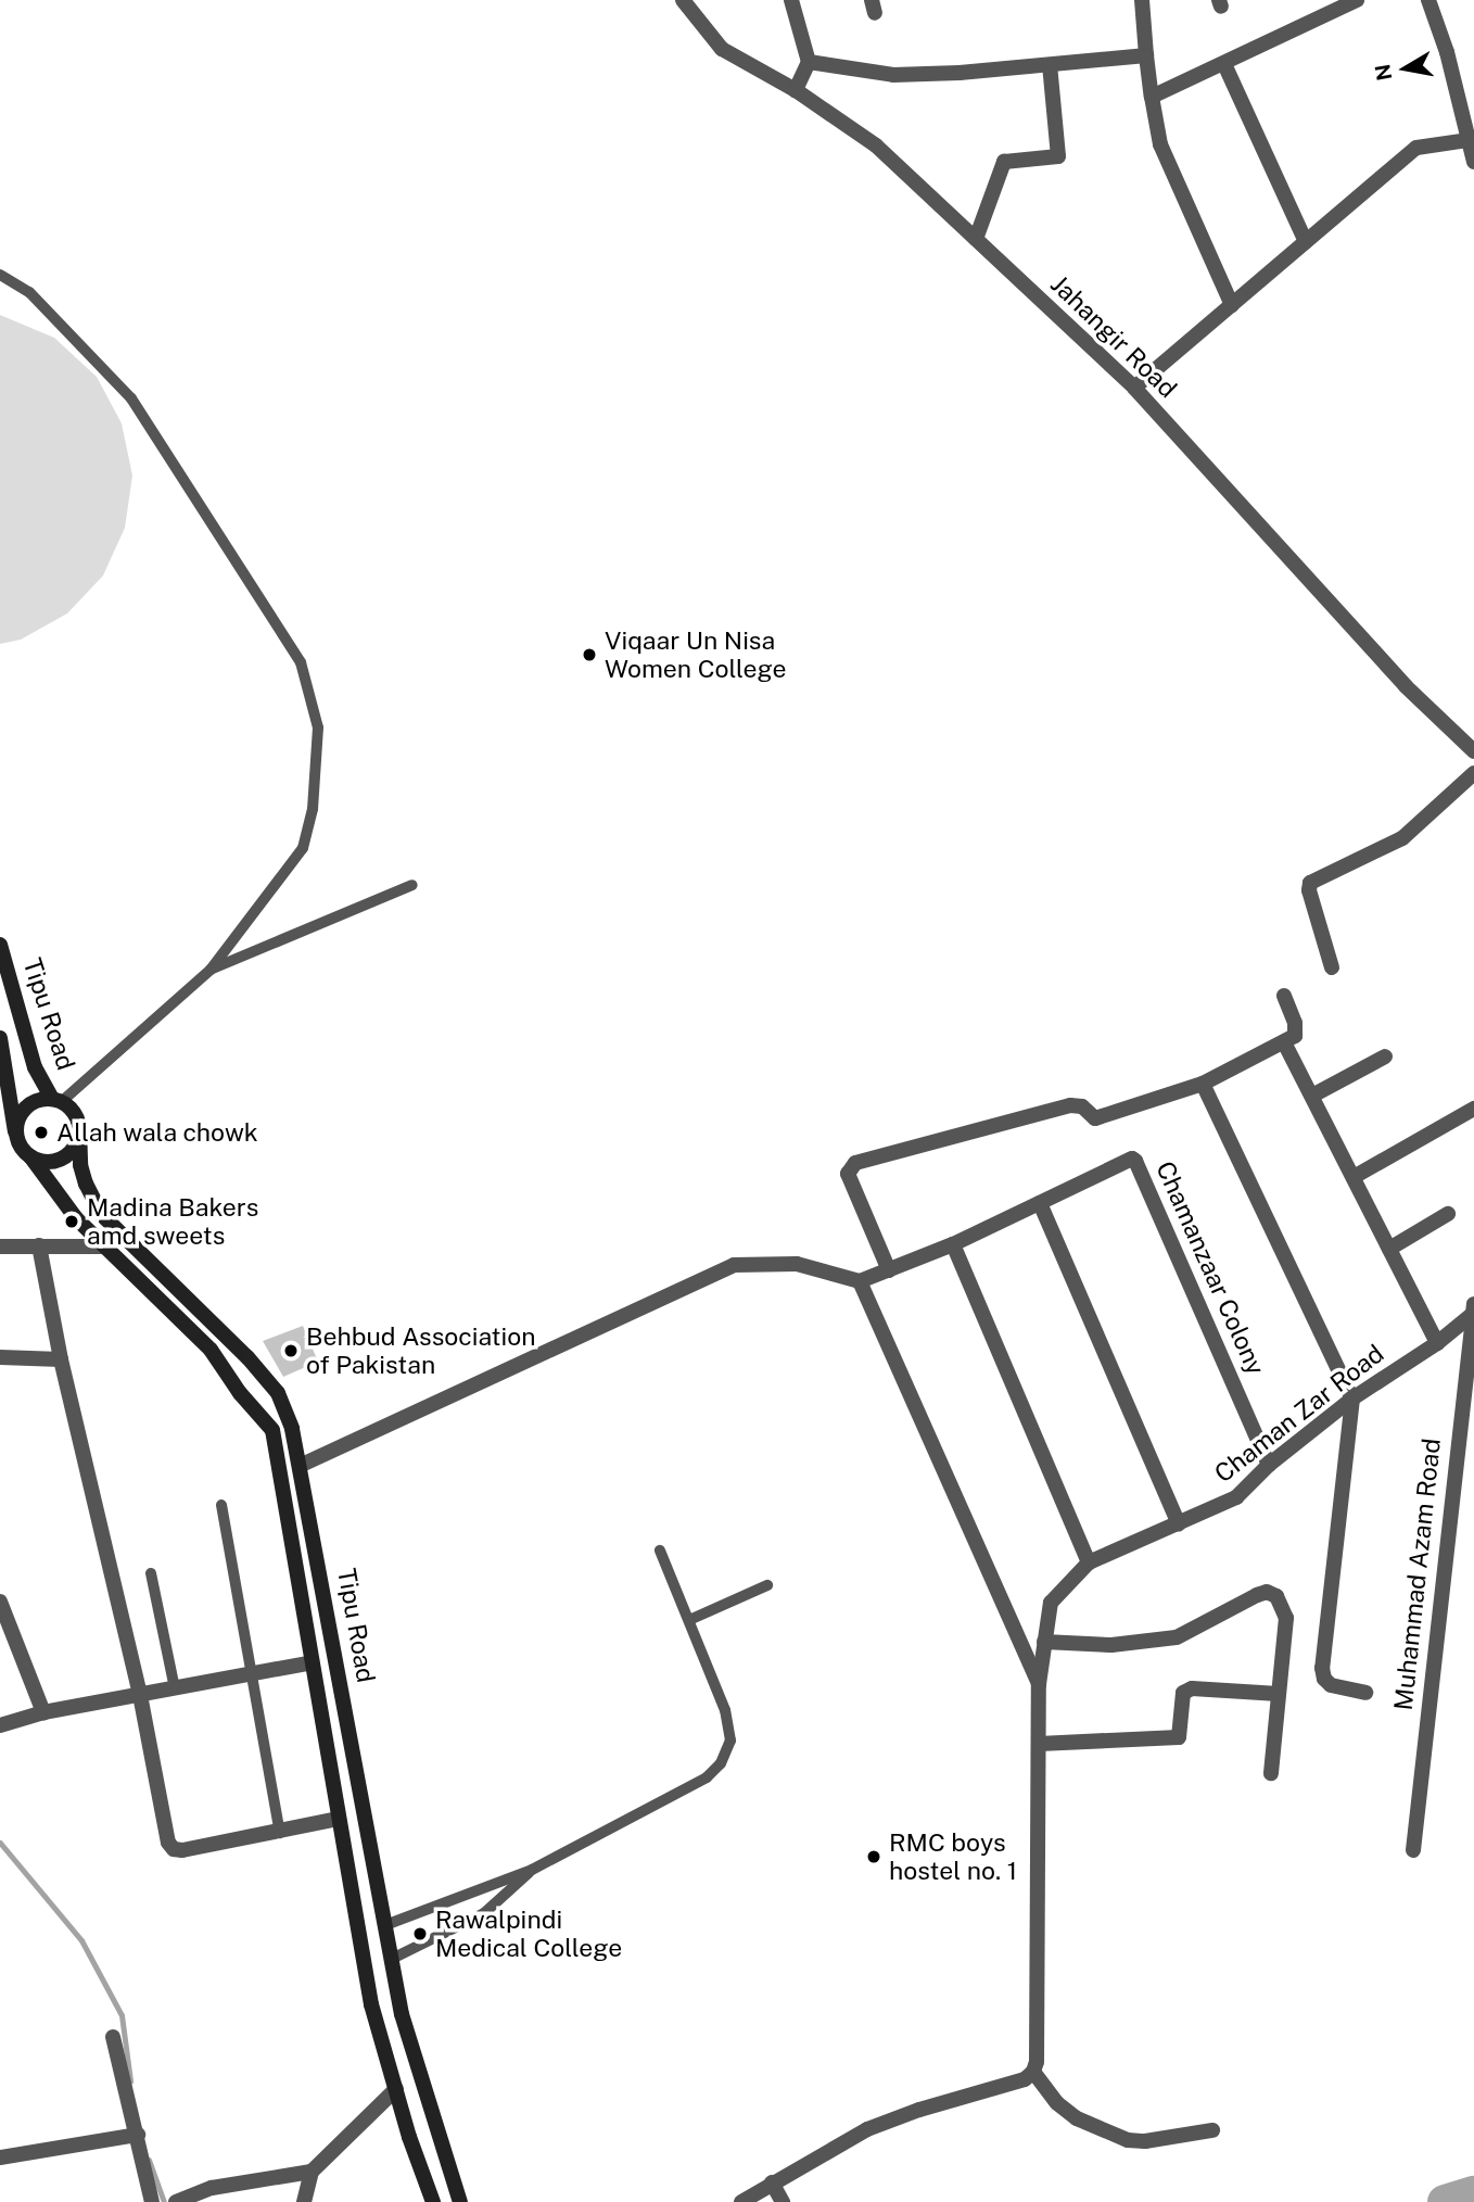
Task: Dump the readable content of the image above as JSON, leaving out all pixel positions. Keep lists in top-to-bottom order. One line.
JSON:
{"streets":{"main road":["Tipu Road"],"street":["Jahangir Road","Chamanzaar Colony","Chaman Zar Road","Muhammad Azam Road"]},"crossings":[["Chamanzaar Colony","Chaman Zar Road"],["Chaman Zar Road","Muhammad Azam Road"]],"places":["Viqaar Un Nisa Women College","Allah wala chowk","Madina Bakers amd sweets","Behbud Association of Pakistan","RMC boys hostel no. 1","Rawalpindi Medical College"],"north":"left"}
